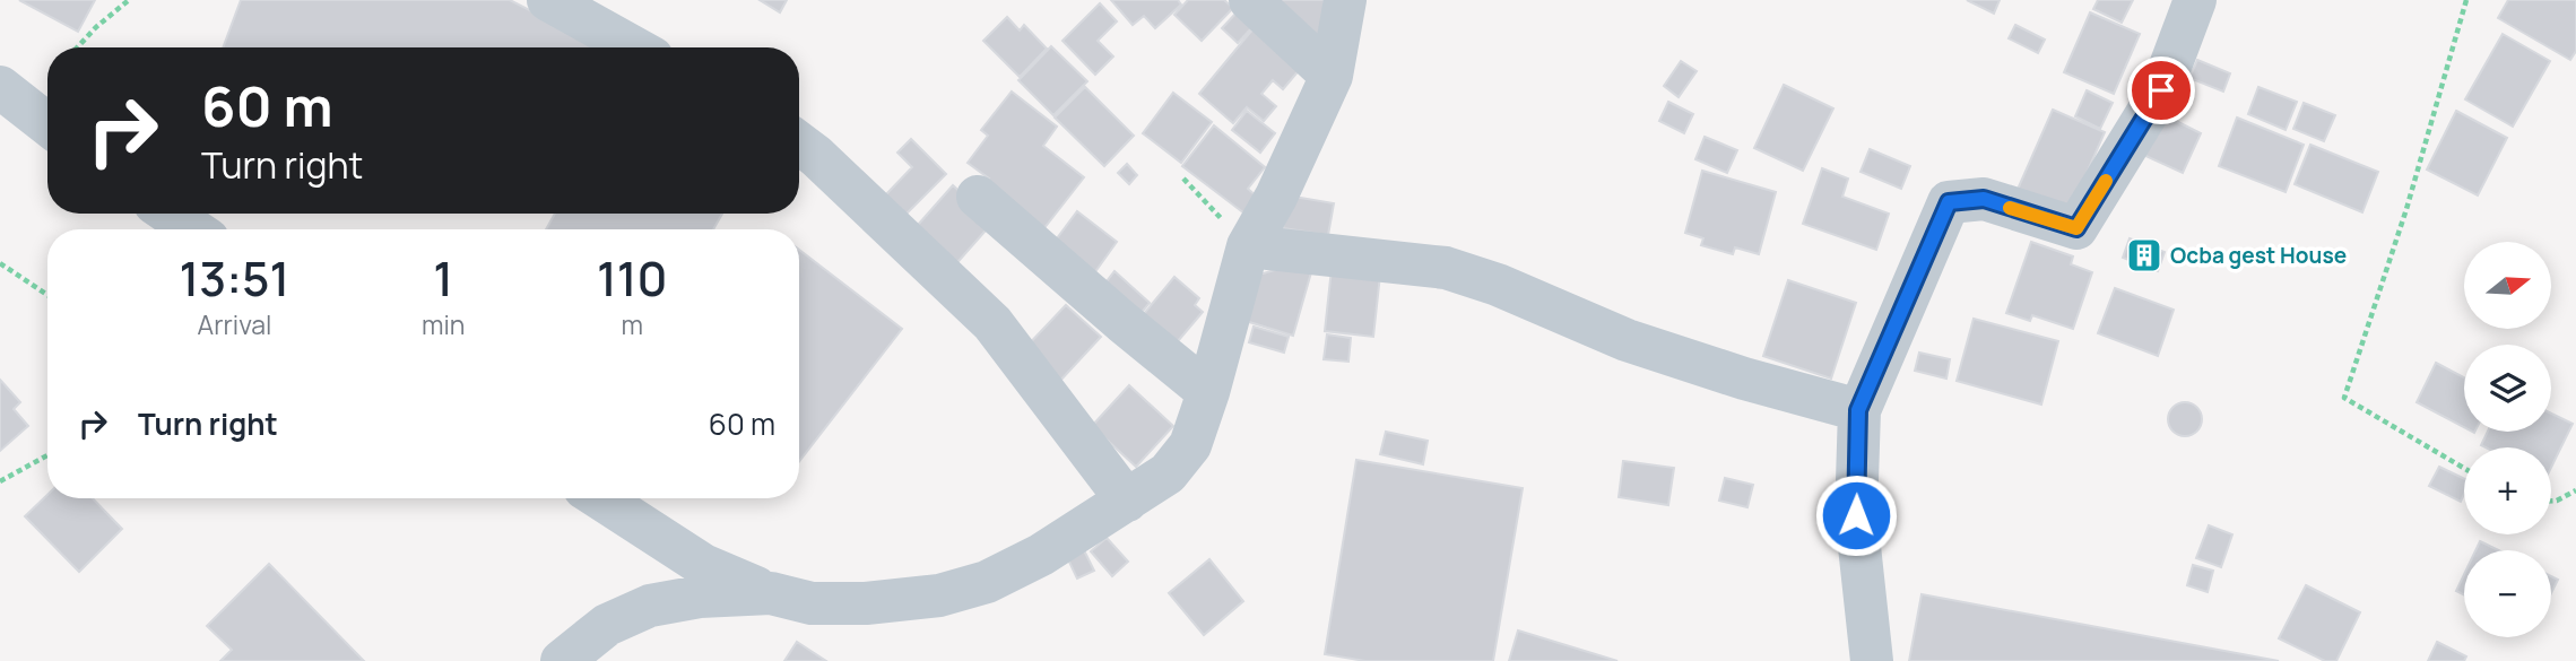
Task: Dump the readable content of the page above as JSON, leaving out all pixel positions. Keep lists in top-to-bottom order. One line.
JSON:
{"places":{"building":["Ocba gest House"]},"north":"right","page":{"turn":["60 m","Turn right"],"eta":["13:51","Arrival","1","min","110","m"],"map_buttons":["+","−"],"list":[{"name":"Turn right","value":"60 m"}]}}
